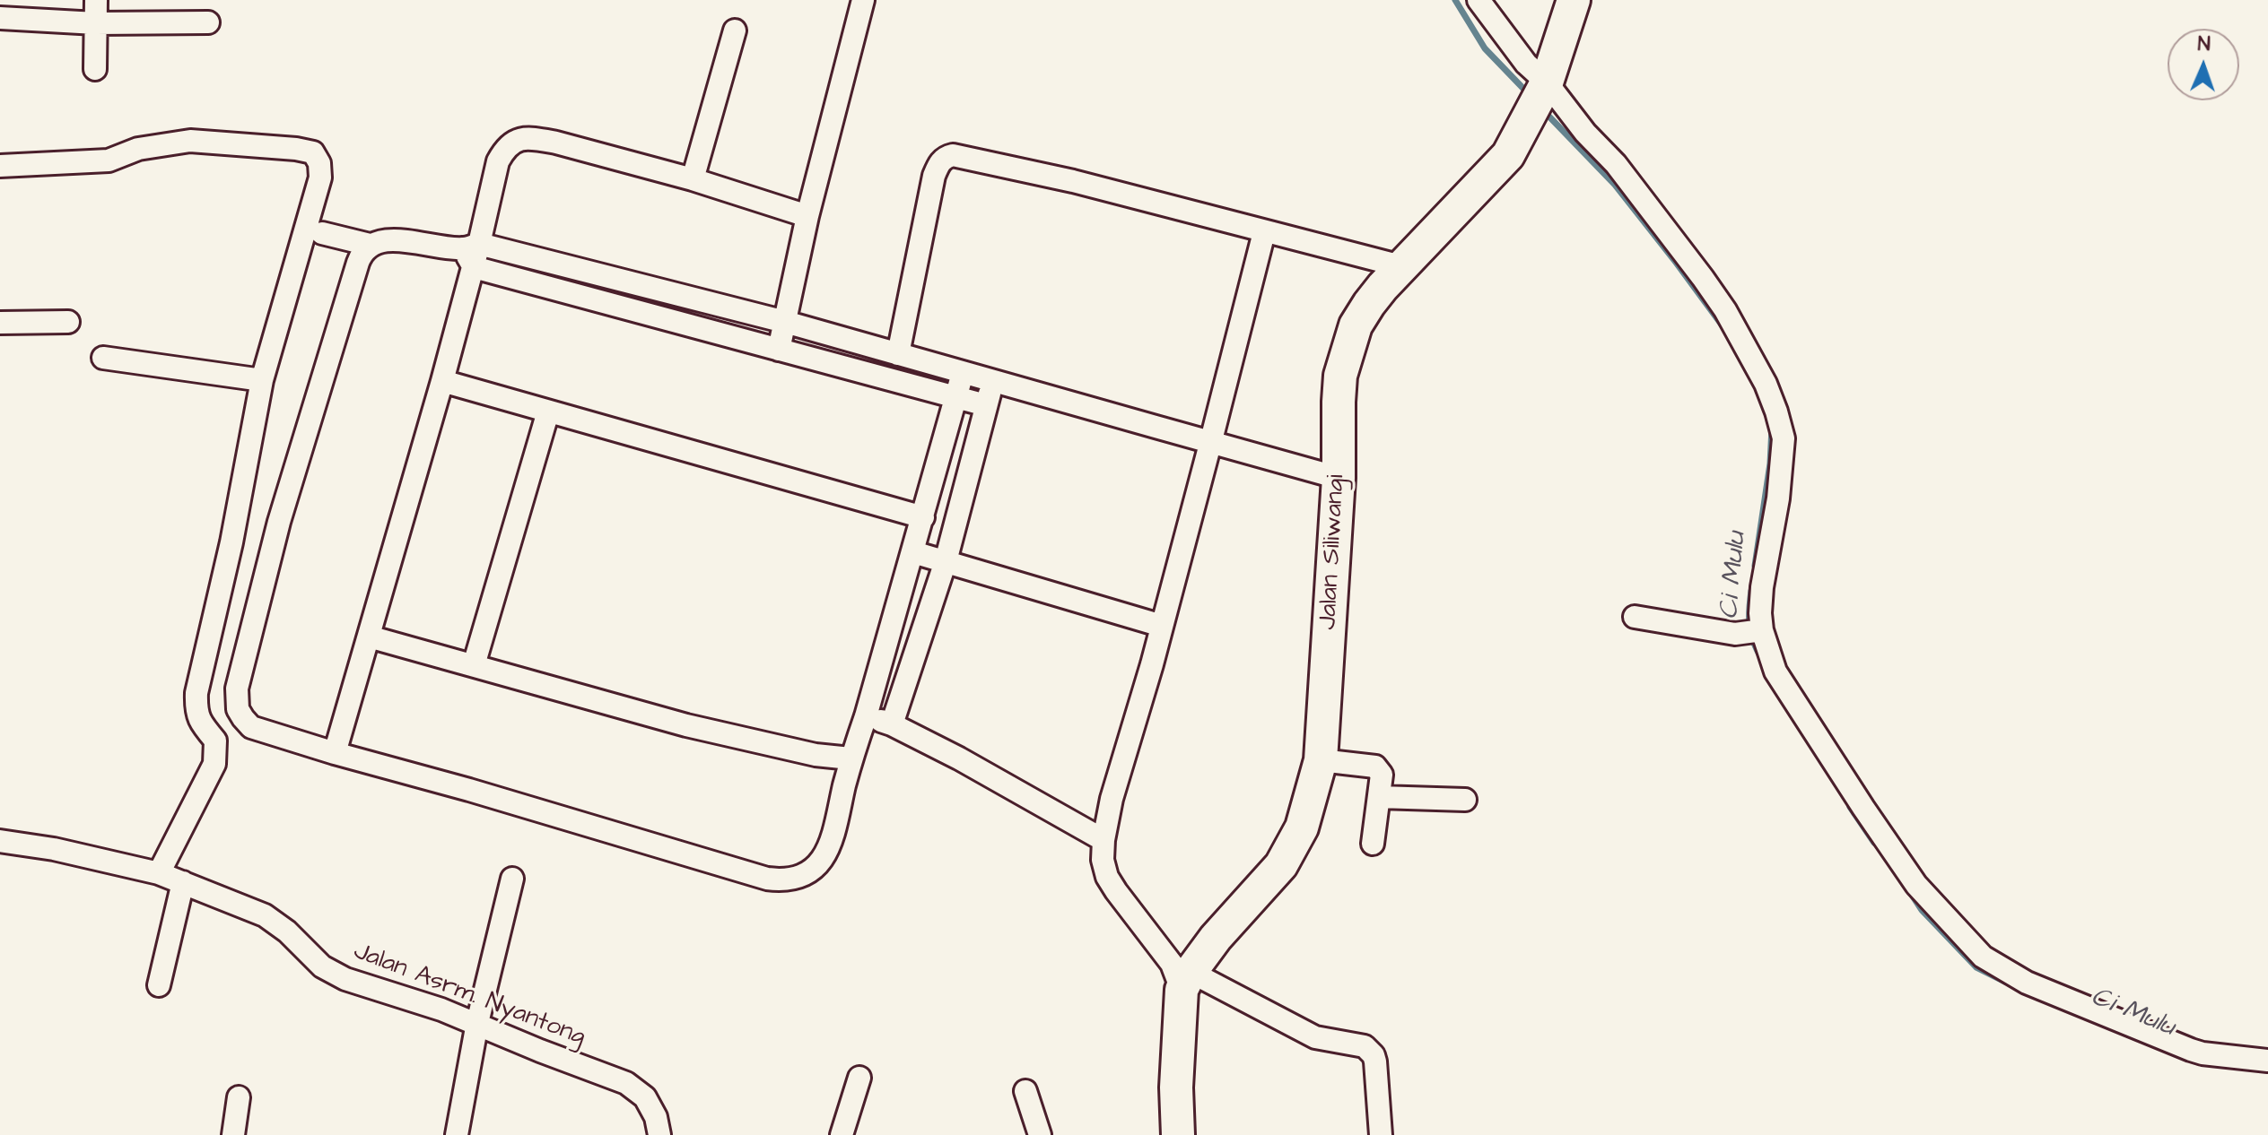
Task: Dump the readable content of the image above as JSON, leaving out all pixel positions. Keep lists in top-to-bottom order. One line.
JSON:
{"streets":{"street":["Jalan Siliwangi","Jalan Asrm. Nyantong"]},"water":["Ci Mulu"],"north":"top"}
